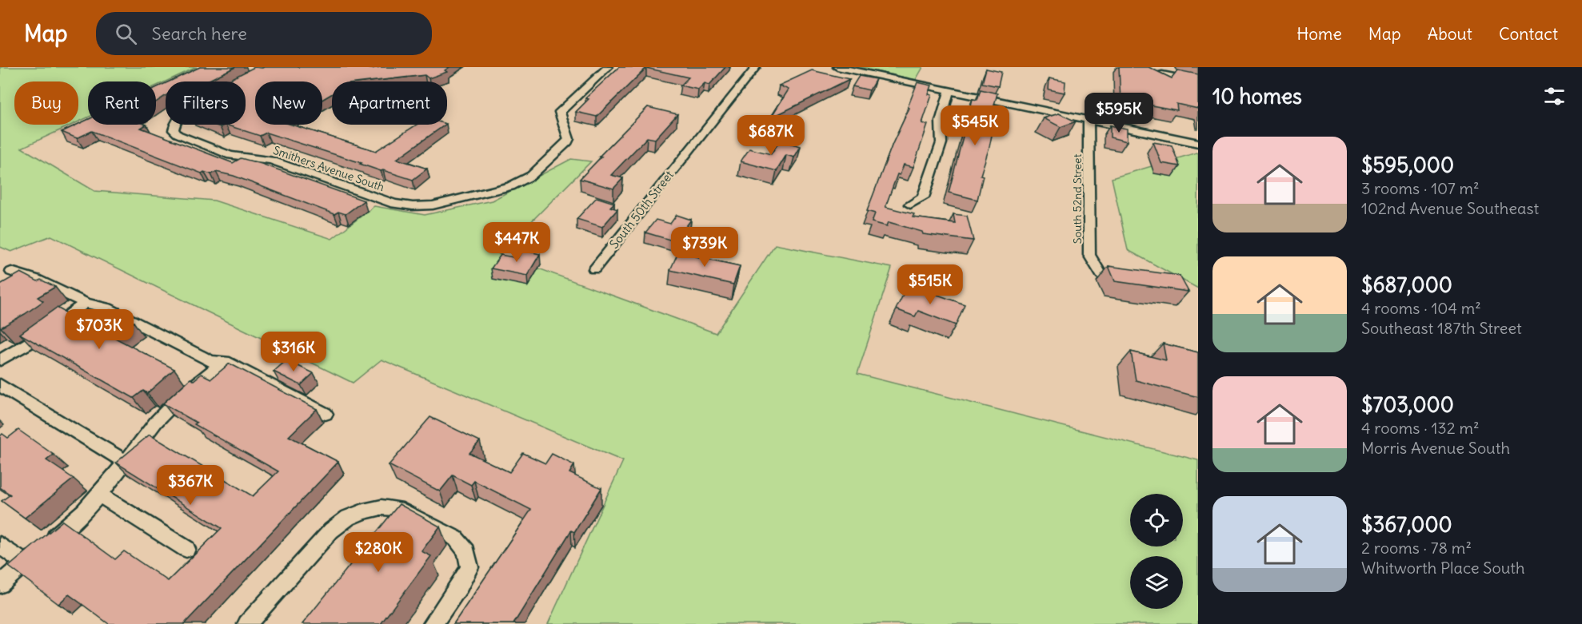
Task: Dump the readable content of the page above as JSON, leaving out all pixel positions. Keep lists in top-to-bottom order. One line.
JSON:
{"streets":{"street":["Smithers Avenue South","South 52nd Street","South 50th Street"]},"page":{"header":"Map","search":"Search here","nav":["Home","Map","About","Contact"],"heading":"10 homes","chip":["Buy","Rent","Filters","New","Apartment"],"price":["$595K","$545K","$687K","$447K","$739K","$515K","$703K","$316K","$367K","$280K"],"list":[{"name":"$595,000","note":"3 rooms · 107 m² · 102nd Avenue Southeast"},{"name":"$687,000","note":"4 rooms · 104 m² · Southeast 187th Street"},{"name":"$703,000","note":"4 rooms · 132 m² · Morris Avenue South"},{"name":"$367,000","note":"2 rooms · 78 m² · Whitworth Place South"}]}}
